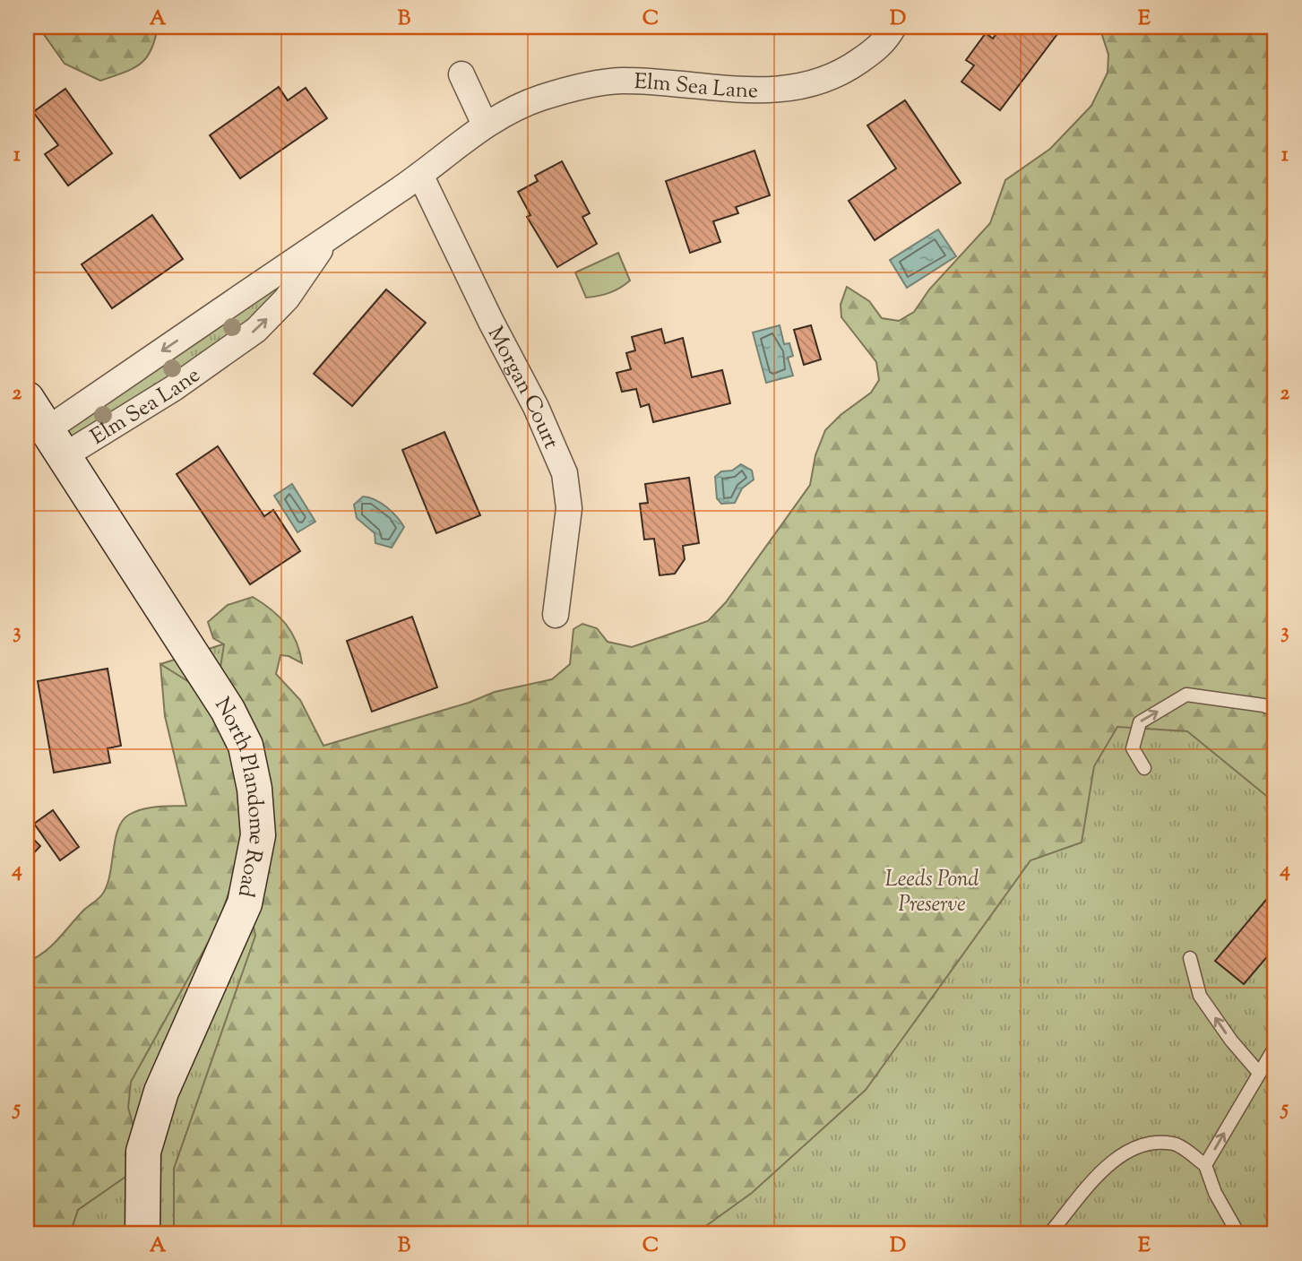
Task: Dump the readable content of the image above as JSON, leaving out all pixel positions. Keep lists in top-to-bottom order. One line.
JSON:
{"streets":{"main road":["North Plandome Road"],"street":["Elm Sea Lane","Morgan Court"]},"crossings":[["Elm Sea Lane","Morgan Court"],["Elm Sea Lane","North Plandome Road"]],"parks":["Leeds Pond Preserve"],"grid":{"columns":["A","B","C","D","E"],"rows":["1","2","3","4","5"]}}
